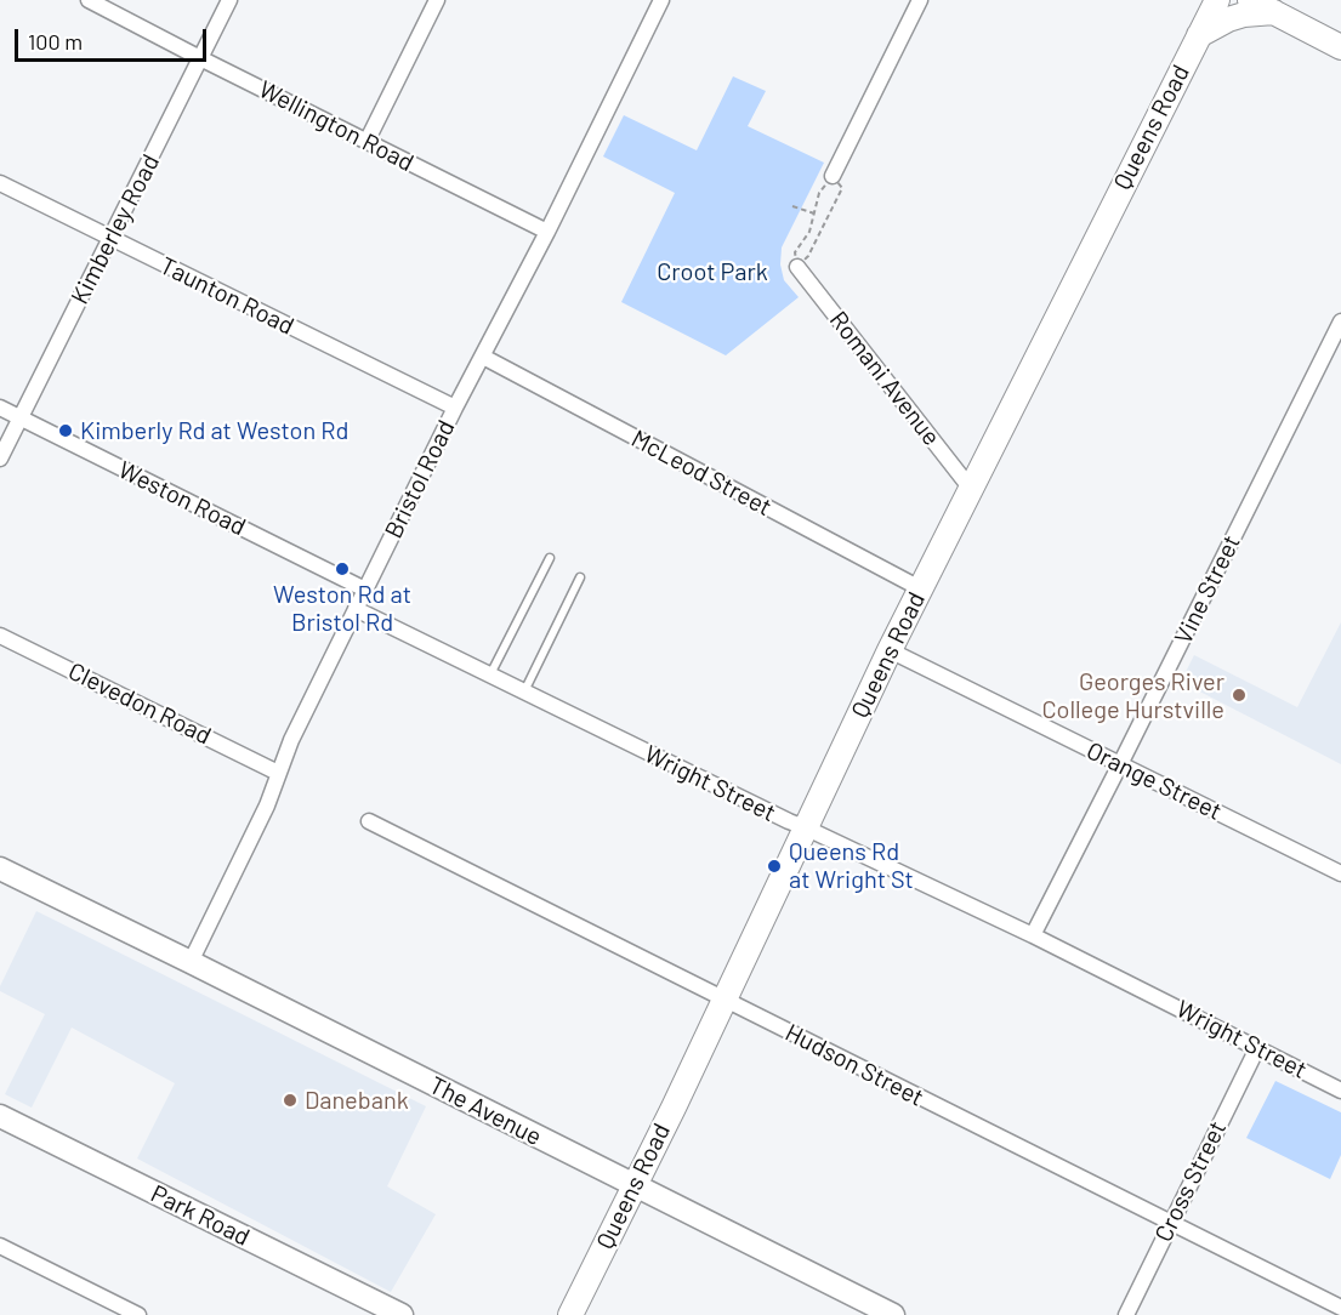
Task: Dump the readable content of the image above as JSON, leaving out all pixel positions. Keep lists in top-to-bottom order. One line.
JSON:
{"streets":{"main road":["Queens Road"],"street":["Wellington Road","Kimberley Road","Taunton Road","Romani Avenue","McLeod Street","Bristol Road","Weston Road","Vine Street","Clevedon Road","Orange Street","Wright Street","Hudson Street","The Avenue","Cross Street","Park Road"]},"crossings":[["Wellington Road","Kimberley Road"],["Wellington Road","Bristol Road"],["Queens Road","Romani Avenue"],["Queens Road","McLeod Street"],["Queens Road","Orange Street"],["Queens Road","Wright Street"],["Queens Road","Hudson Street"],["Queens Road","The Avenue"],["Kimberley Road","Taunton Road"],["Kimberley Road","Weston Road"],["Taunton Road","Bristol Road"],["McLeod Street","Bristol Road"],["Bristol Road","Weston Road"],["Bristol Road","Clevedon Road"],["Bristol Road","Wright Street"],["Bristol Road","The Avenue"],["Vine Street","Orange Street"],["Vine Street","Wright Street"],["Wright Street","Cross Street"],["Hudson Street","Cross Street"]],"parks":["Croot Park"],"places":["Kimberly Rd at Weston Rd","Weston Rd at Bristol Rd","Georges River College Hurstville","Queens Rd at Wright St","Danebank"],"scale_bar":"100 m"}
